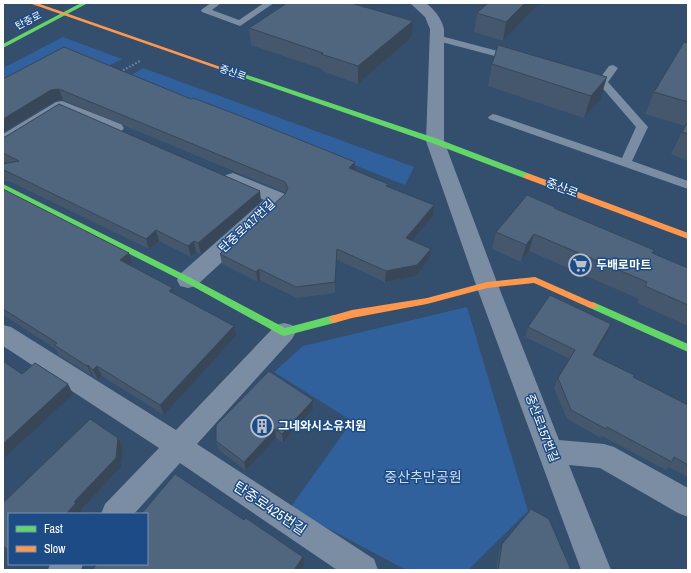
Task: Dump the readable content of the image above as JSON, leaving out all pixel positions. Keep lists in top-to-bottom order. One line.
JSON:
{"streets":{"main road":["탄중로","중산로"],"street":["탄중로417번길","중산로157번길","탄중로425번길"]},"crossings":[["탄중로","중산로"],["중산로","중산로157번길"]],"parks":["중산추만공원"],"places":{"supermarket":["두배로마트"],"building":["그네와시소유치원"]},"legend":["Fast","Slow"]}
